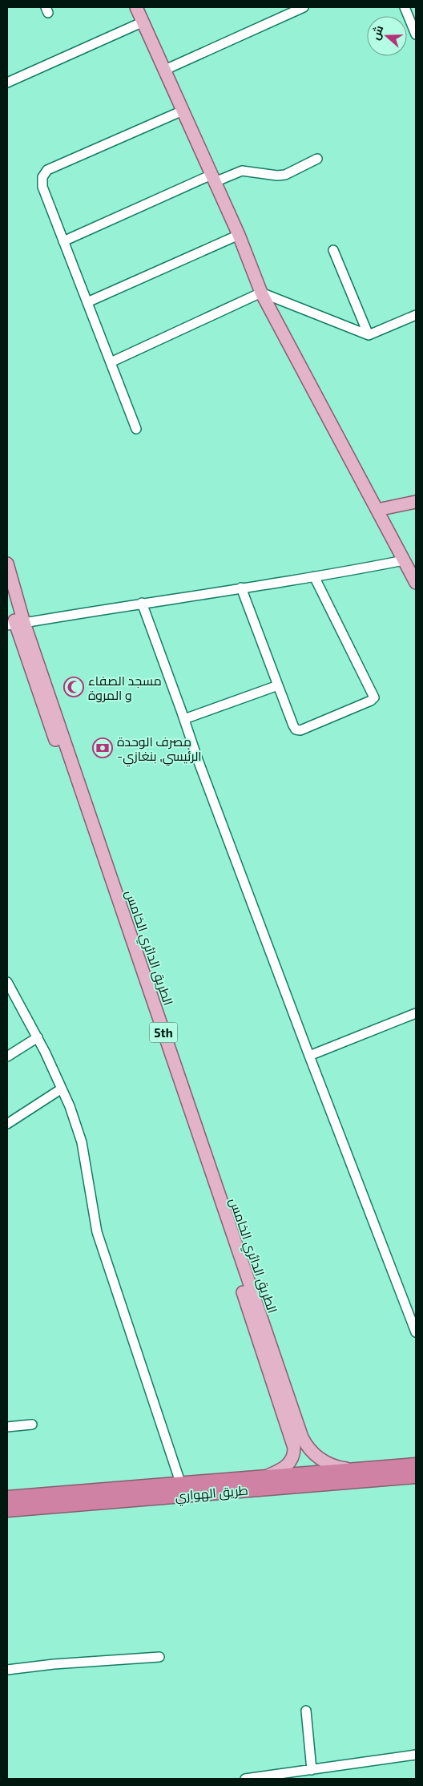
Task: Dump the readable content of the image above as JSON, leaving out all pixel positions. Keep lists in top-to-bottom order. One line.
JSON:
{"streets":{"highway":["طريق الهواري"],"main road":["الطريق الدائري الخامس","5th"]},"crossings":[["الطريق الدائري الخامس","طريق الهواري"]],"places":{"mosque":["مسجد الصفاء و المروة"],"bank":["مصرف الوحدة -الرئيسي, بنغازي"]},"north":"left"}
